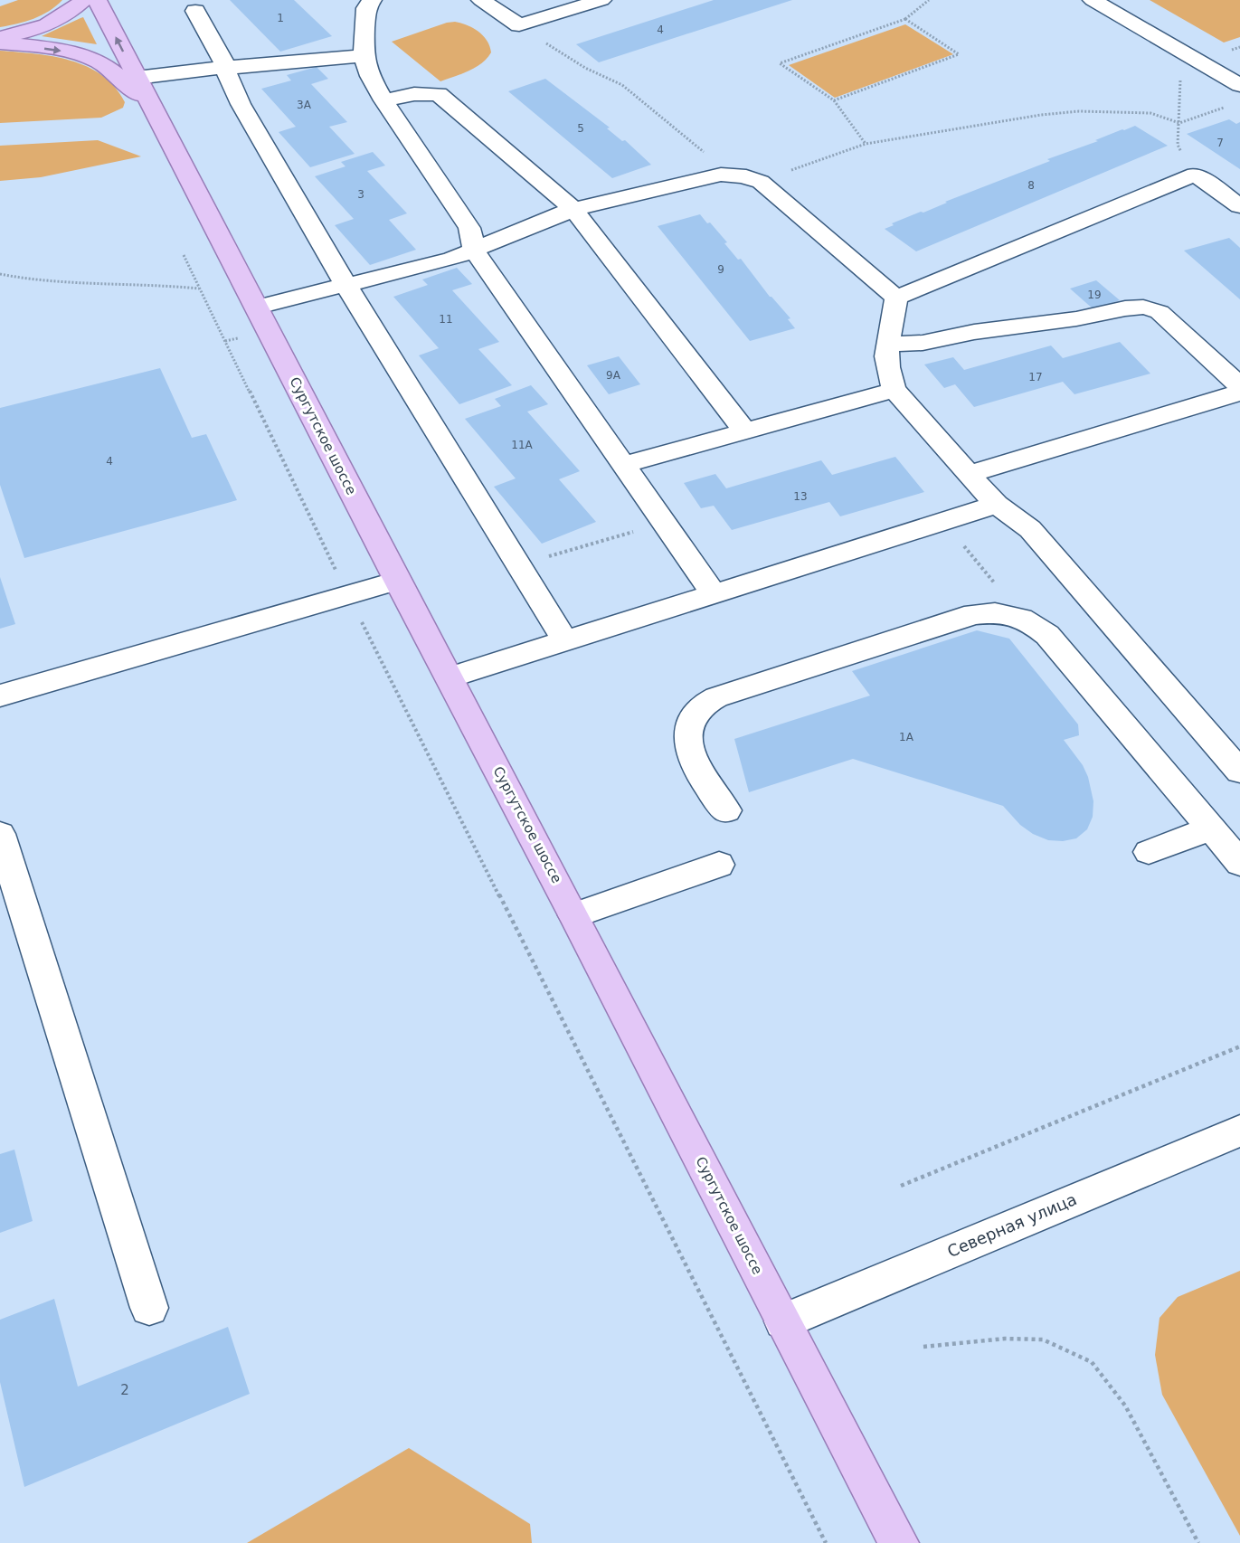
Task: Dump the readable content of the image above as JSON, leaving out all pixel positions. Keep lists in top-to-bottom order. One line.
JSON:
{"streets":{"main road":["Сургутское шоссе"],"street":["Северная улица"]},"crossings":[["Сургутское шоссе","Северная улица"]],"house_numbers":["1","4","3А","5","7","8","3","9","19","11","9А","17","11А","4","13","1А","2"]}
